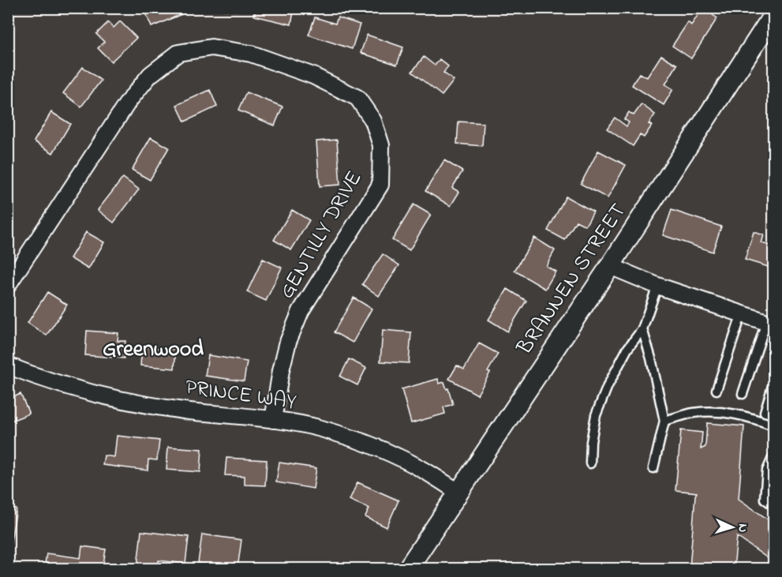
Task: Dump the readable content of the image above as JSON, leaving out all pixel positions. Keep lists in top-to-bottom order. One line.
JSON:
{"streets":{"street":["GENTILLY DRIVE","BRANNEN STREET","PRINCE WAY"]},"crossings":[["GENTILLY DRIVE","PRINCE WAY"],["BRANNEN STREET","PRINCE WAY"]],"districts":["Greenwood"],"north":"right"}
